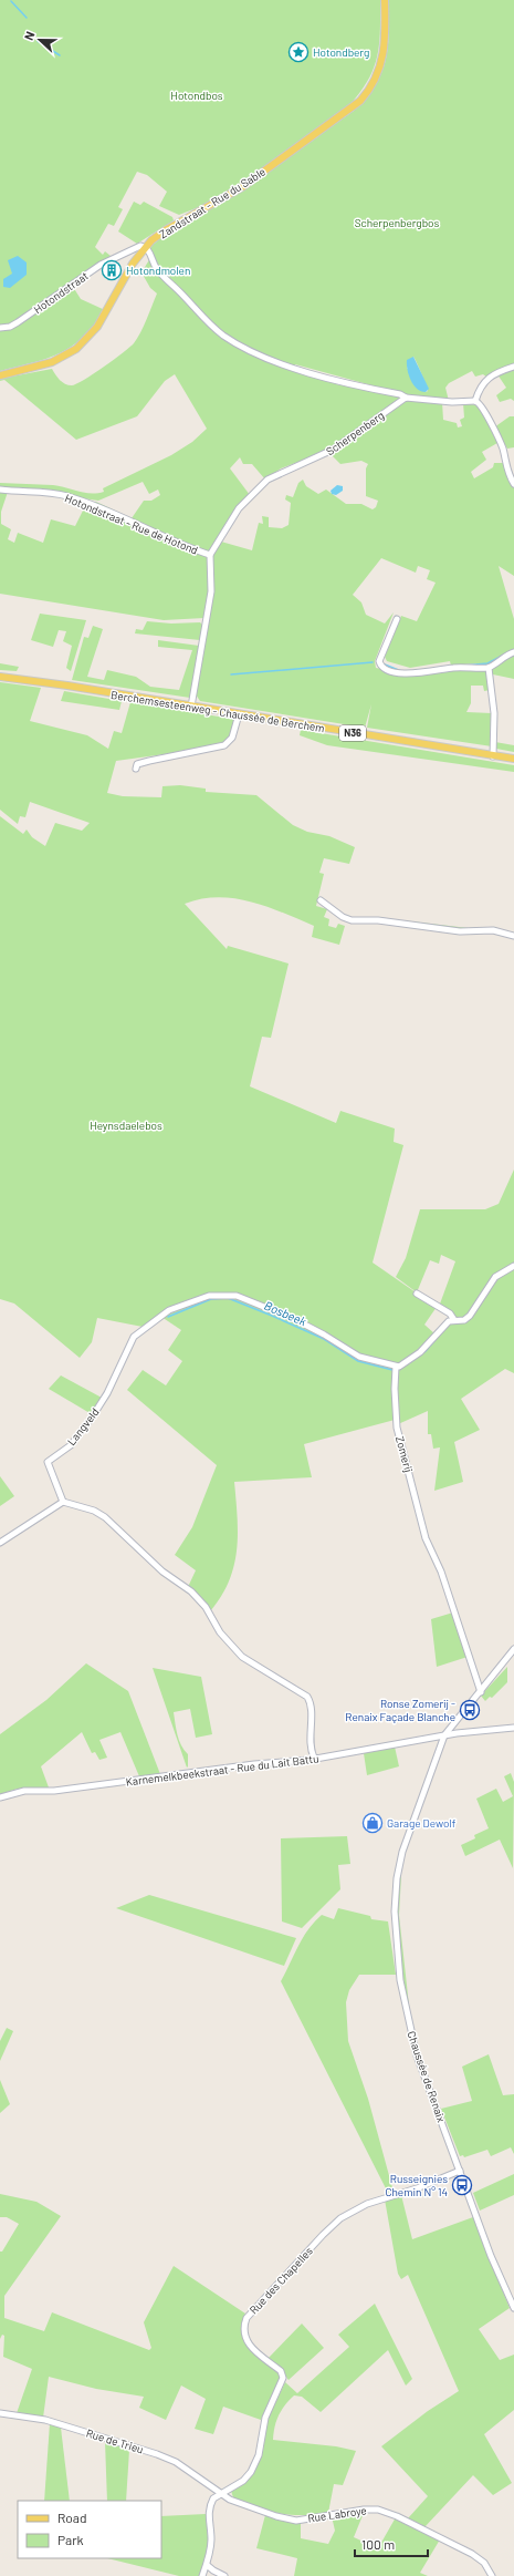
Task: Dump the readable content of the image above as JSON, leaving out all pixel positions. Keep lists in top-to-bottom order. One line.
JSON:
{"streets":{"main road":["Zandstraat - Rue du Sable","Berchemsesteenweg - Chaussée de Berchem","N36"],"street":["Hotondstraat","Scherpenberg","Hotondstraat - Rue de Hotond","Langveld","Zomerij","Karnemelkbeekstraat - Rue du Lait Battu","Chaussée de Renaix","Rue des Chapelles","Rue de Trieu","Rue Labroye"]},"crossings":[["Zandstraat - Rue du Sable","Hotondstraat"],["Scherpenberg","Hotondstraat - Rue de Hotond"],["Langveld","Zomerij"],["Karnemelkbeekstraat - Rue du Lait Battu","Chaussée de Renaix"],["Chaussée de Renaix","Rue des Chapelles"],["Rue des Chapelles","Rue de Trieu"],["Rue des Chapelles","Rue Labroye"],["Rue de Trieu","Rue Labroye"]],"water":["Bosbeek"],"parks":["Hotondbos","Scherpenbergbos","Heynsdaelebos"],"places":{"place":["Hotondberg"],"building":["Hotondmolen"],"bus stop":["Ronse Zomerij - Renaix Façade Blanche","Russeignies Chemin N° 14"],"shop":["Garage Dewolf"]},"legend":["Road","Park"],"scale_bar":"100 m","north":"left"}
